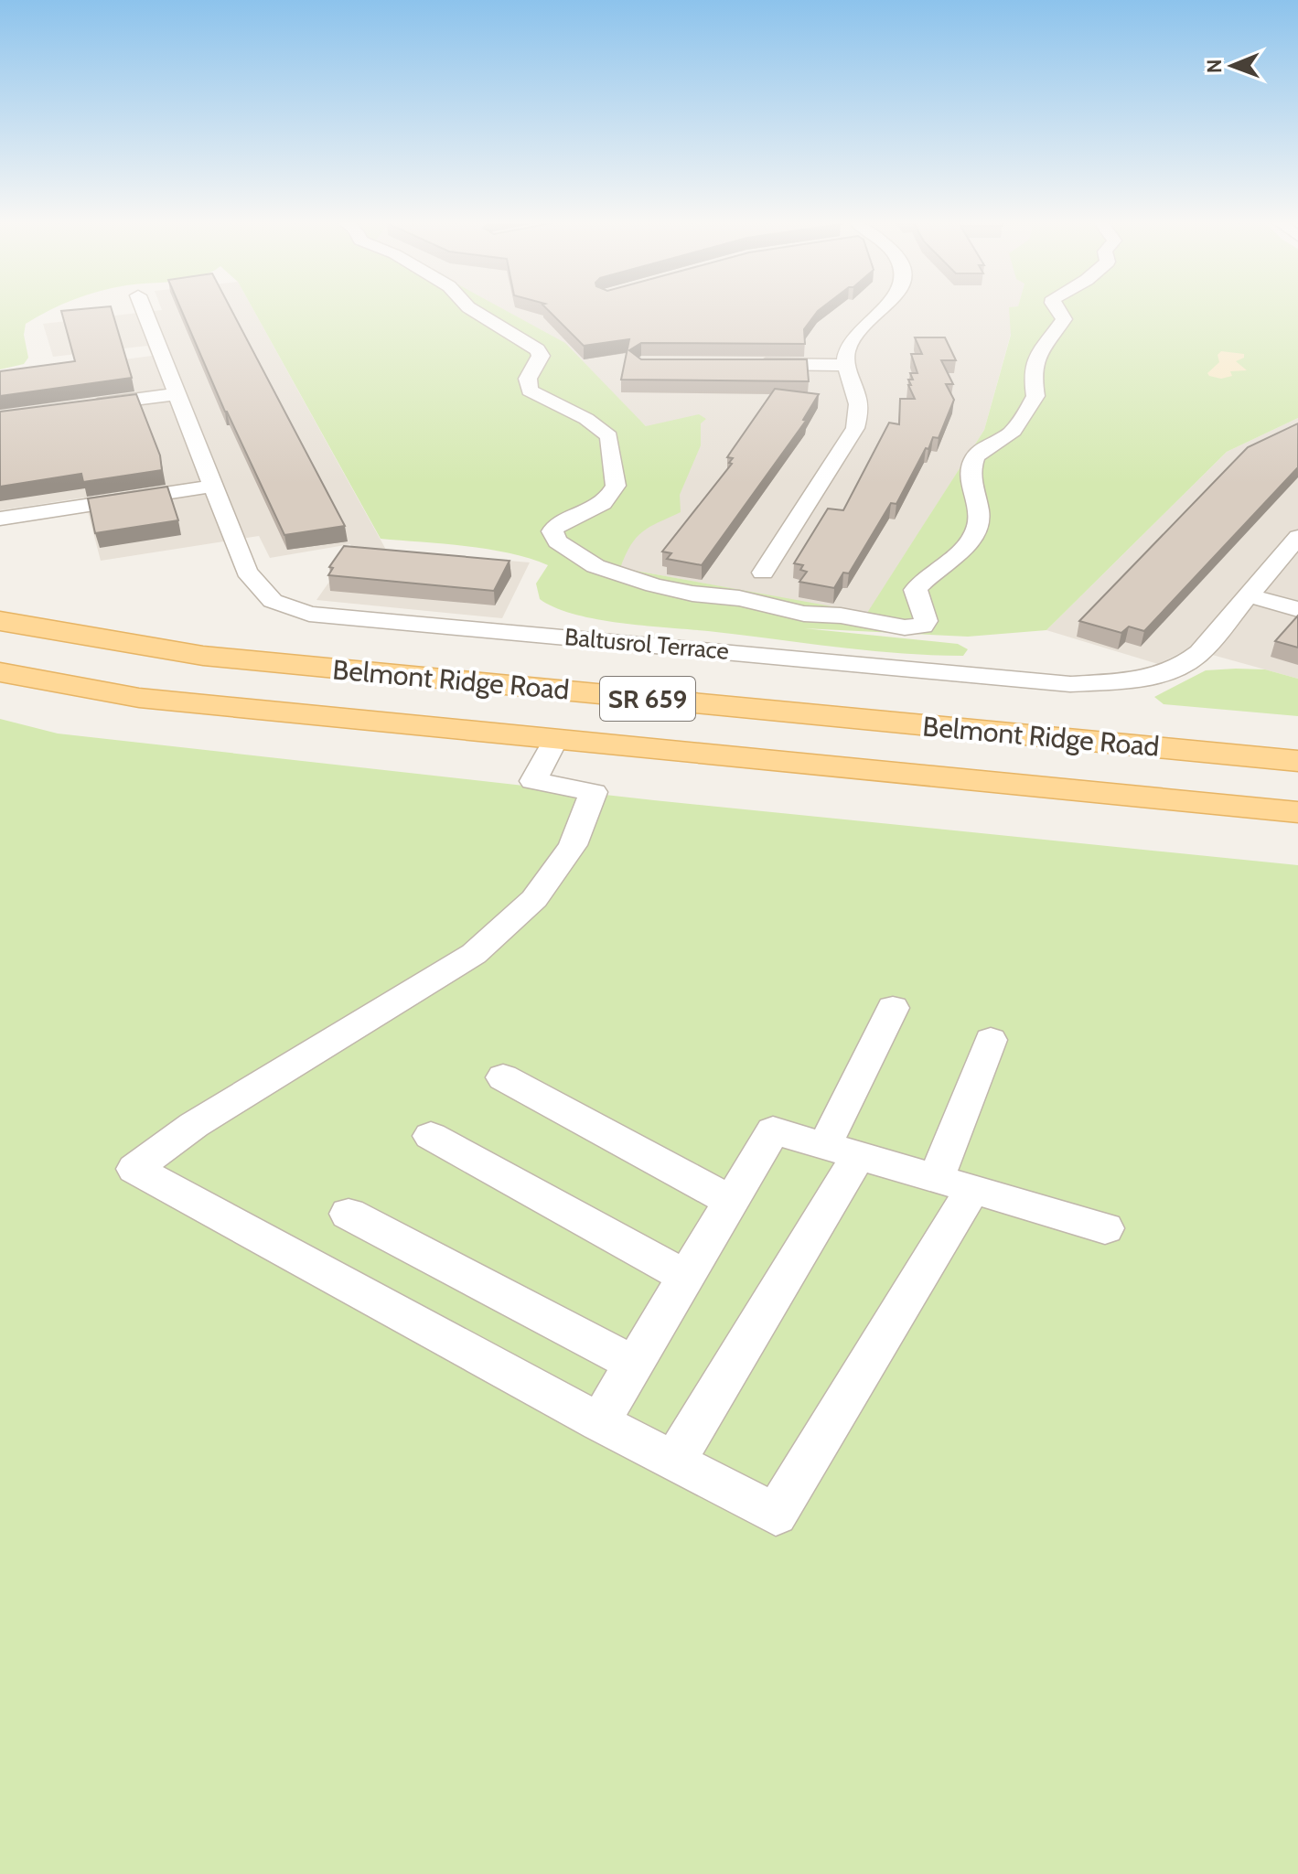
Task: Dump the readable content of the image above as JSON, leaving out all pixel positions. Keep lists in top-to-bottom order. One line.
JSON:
{"streets":{"main road":["Belmont Ridge Road","SR 659"],"street":["Baltusrol Terrace"]},"north":"left"}
